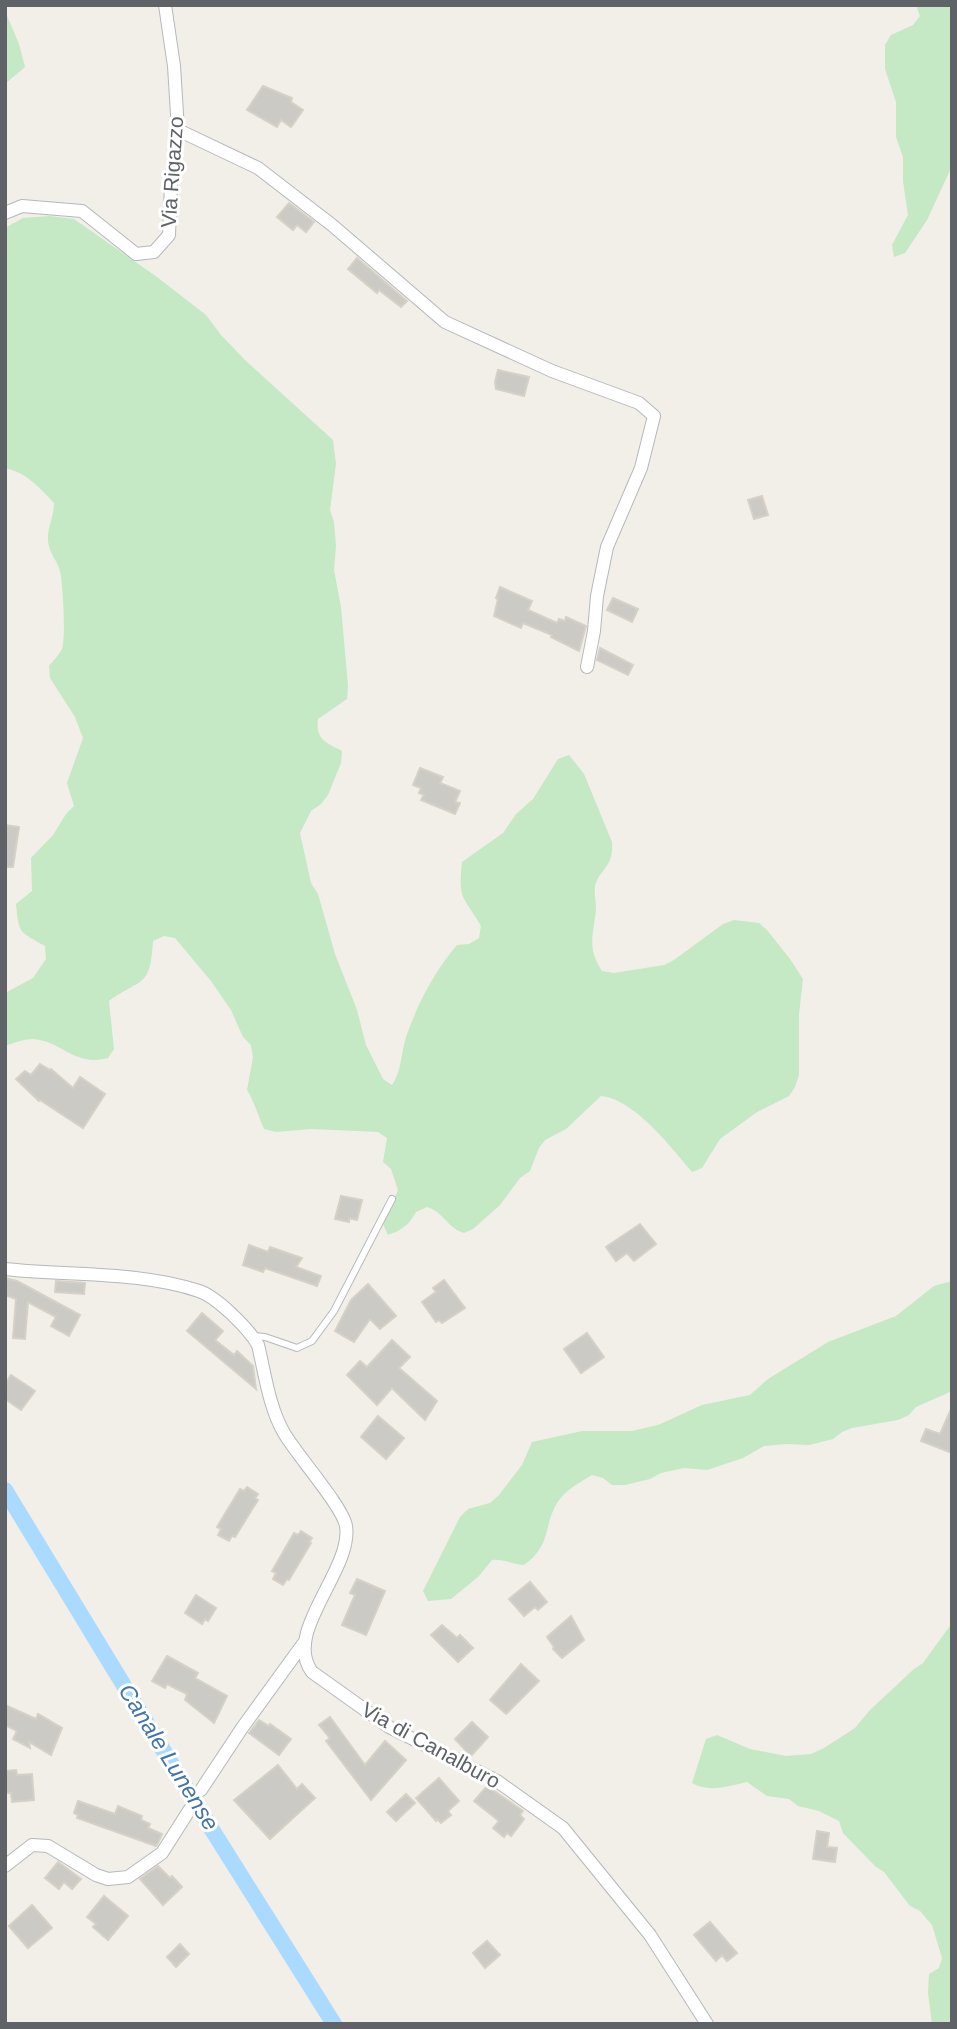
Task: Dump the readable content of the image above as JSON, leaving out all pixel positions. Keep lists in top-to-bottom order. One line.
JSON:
{"streets":{"street":["Via Rigazzo","Via di Canalburo"]},"water":["Canale Lunense"]}
